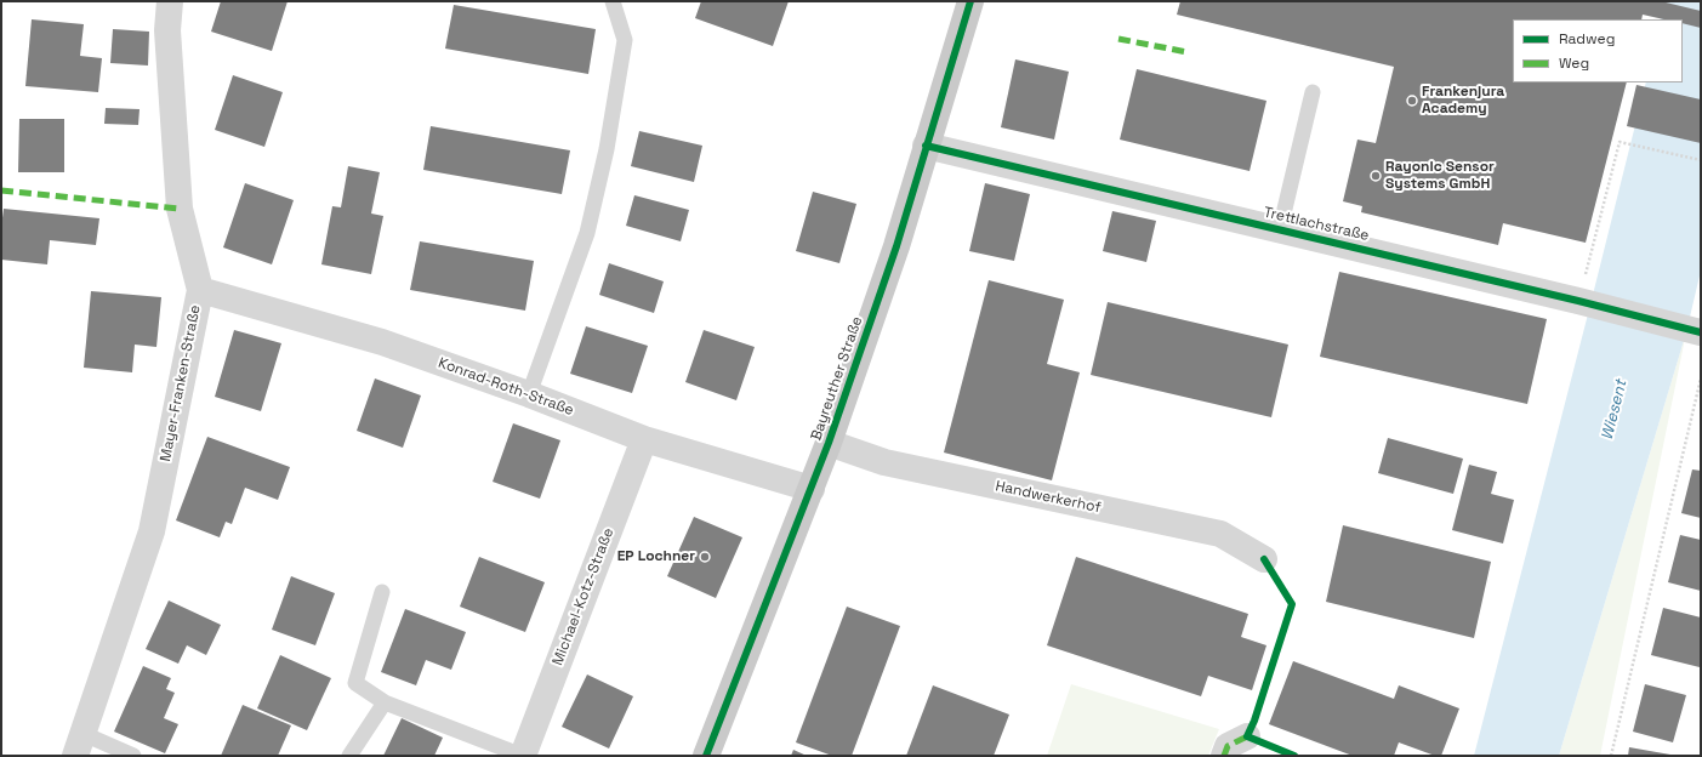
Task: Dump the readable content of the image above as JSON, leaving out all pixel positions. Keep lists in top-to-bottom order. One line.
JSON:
{"streets":{"main road":["Bayreuther Straße"],"street":["Trettlachstraße","Mayer-Franken-Straße","Konrad-Roth-Straße","Handwerkerhof","Michael-Kotz-Straße"]},"crossings":[["Trettlachstraße","Bayreuther Straße"],["Bayreuther Straße","Konrad-Roth-Straße"],["Bayreuther Straße","Handwerkerhof"],["Mayer-Franken-Straße","Konrad-Roth-Straße"],["Konrad-Roth-Straße","Michael-Kotz-Straße"]],"water":["Wiesent"],"places":["Frankenjura Academy","Rayonic Sensor Systems GmbH","EP Lochner"],"legend":["Radweg","Weg"]}
